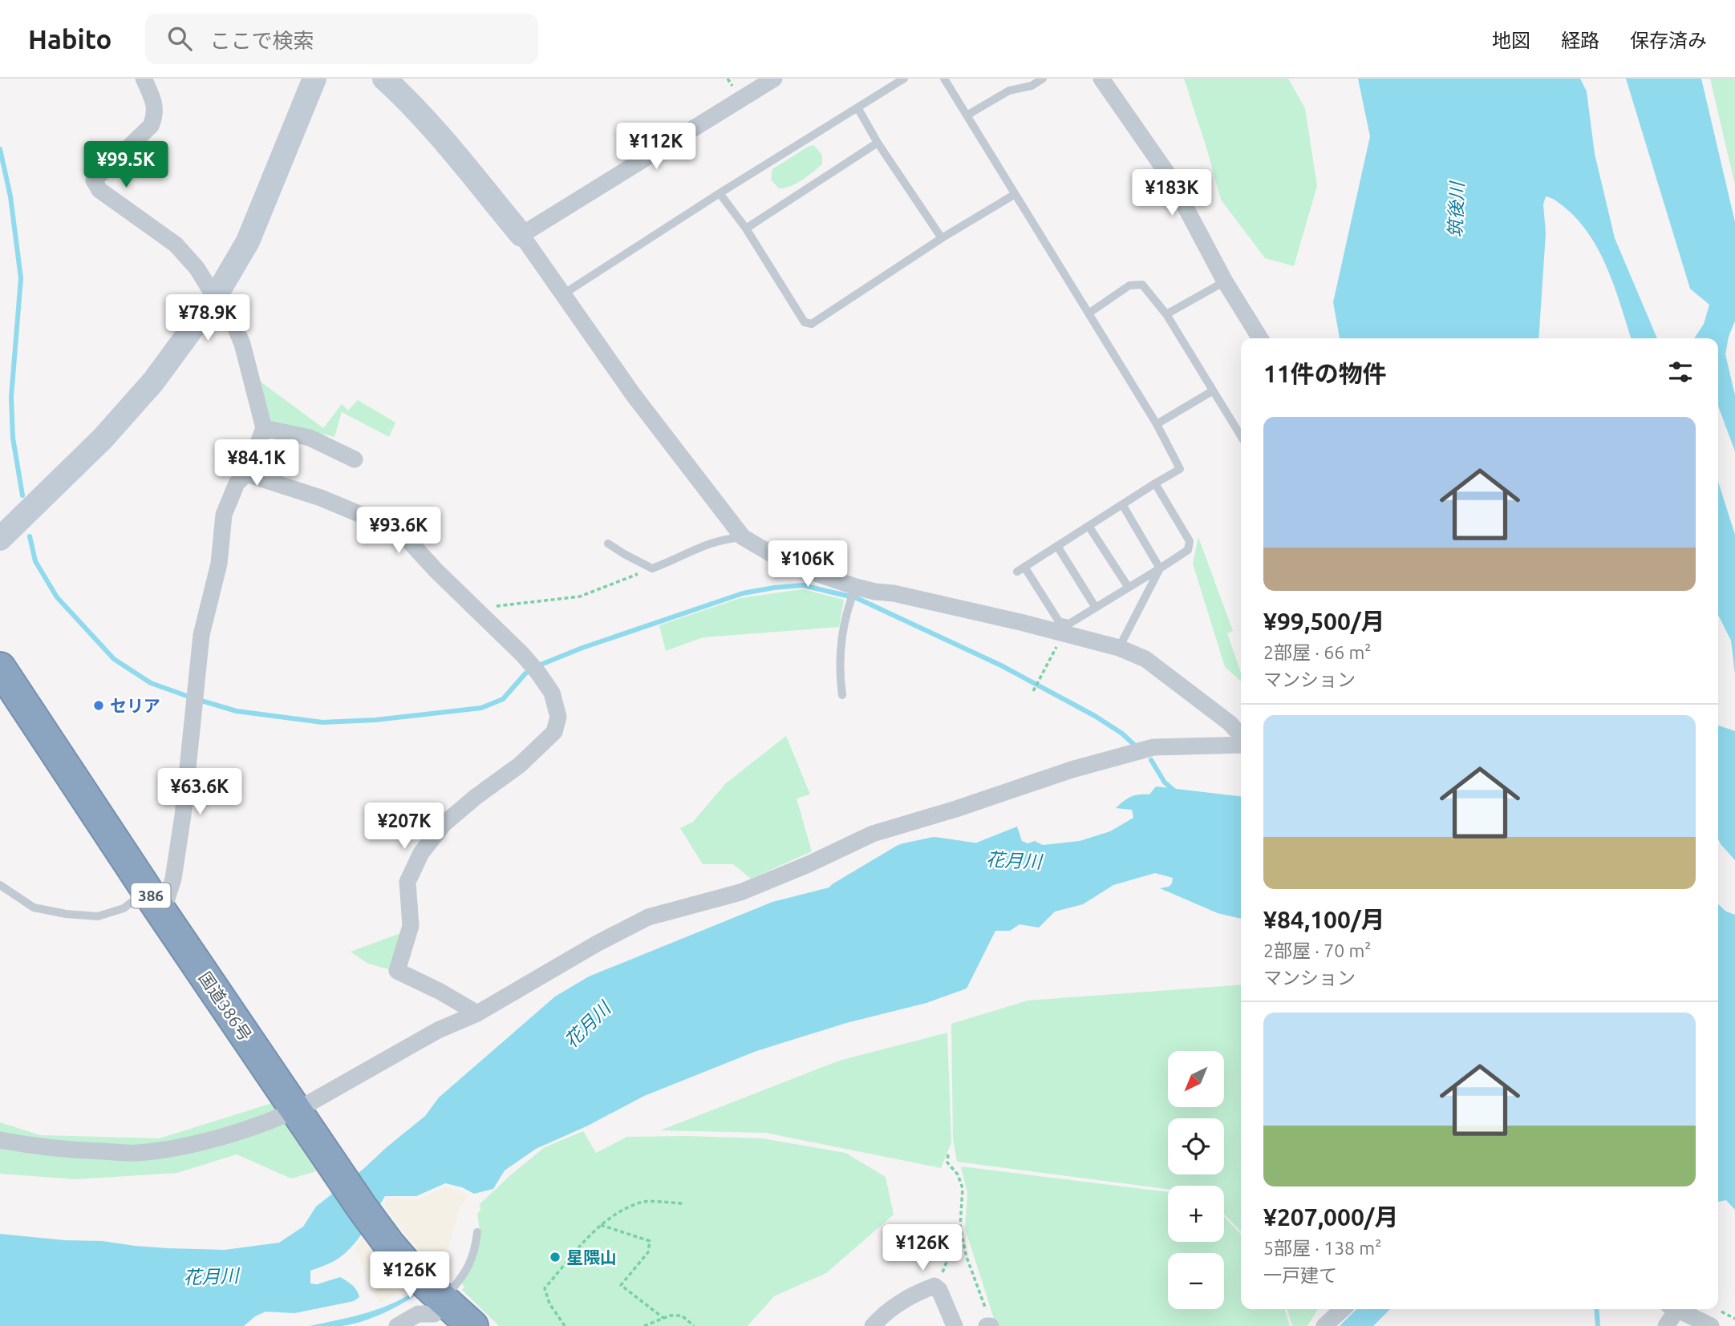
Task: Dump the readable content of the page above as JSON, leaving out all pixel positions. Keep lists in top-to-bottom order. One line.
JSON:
{"streets":{"highway":["386","国道386号"]},"water":["筑後川","花月川"],"places":["セリア","星隈山"],"north":"bottom left","page":{"header":"Habito","search":"ここで検索","nav":["地図","経路","保存済み"],"price":["¥112K","¥99.5K","¥183K","¥78.9K","¥84.1K","¥93.6K","¥106K","¥63.6K","¥207K","¥126K","¥126K"],"heading":"11件の物件","list":[{"name":"¥99,500/月","note":"2部屋 · 66 m² · マンション"},{"name":"¥84,100/月","note":"2部屋 · 70 m² · マンション"},{"name":"¥207,000/月","note":"5部屋 · 138 m² · 一戸建て"}],"map_buttons":["+","−"]}}
